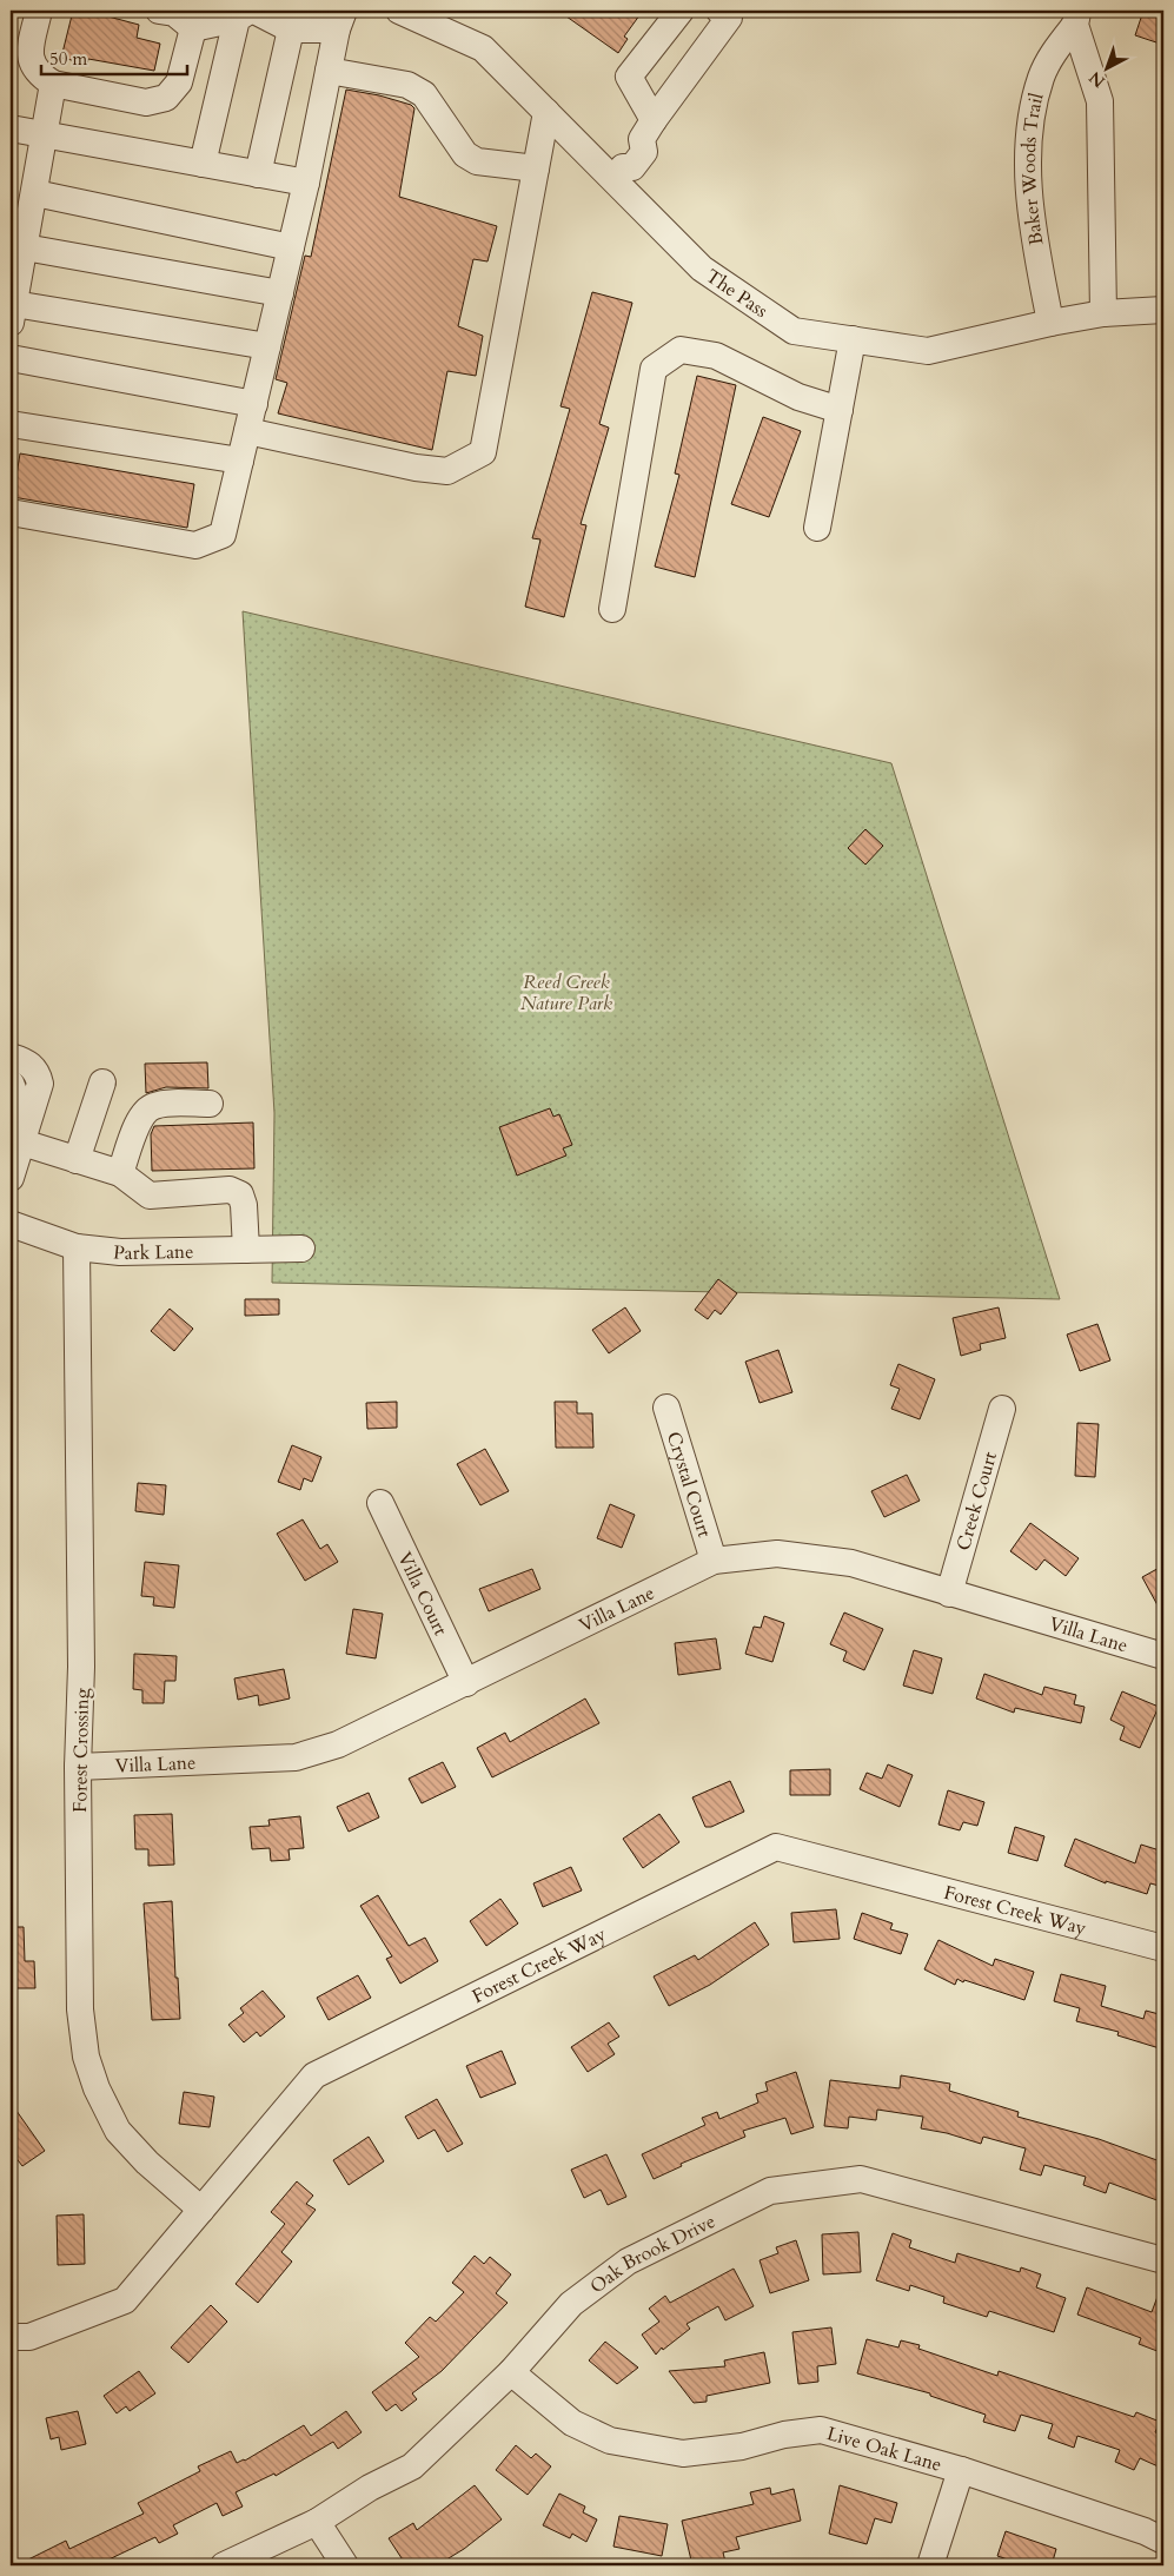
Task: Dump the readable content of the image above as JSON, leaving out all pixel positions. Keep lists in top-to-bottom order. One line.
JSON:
{"streets":{"street":["Baker Woods Trail","The Pass","Park Lane","Crystal Court","Creek Court","Villa Court","Villa Lane","Forest Crossing","Forest Creek Way","Oak Brook Drive","Live Oak Lane"]},"crossings":[["Baker Woods Trail","The Pass"],["Park Lane","Forest Crossing"],["Crystal Court","Villa Lane"],["Creek Court","Villa Lane"],["Villa Court","Villa Lane"],["Villa Lane","Forest Crossing"],["Forest Crossing","Forest Creek Way"],["Oak Brook Drive","Live Oak Lane"]],"parks":["Reed Creek Nature Park"],"scale_bar":"50 m","north":"bottom left"}
